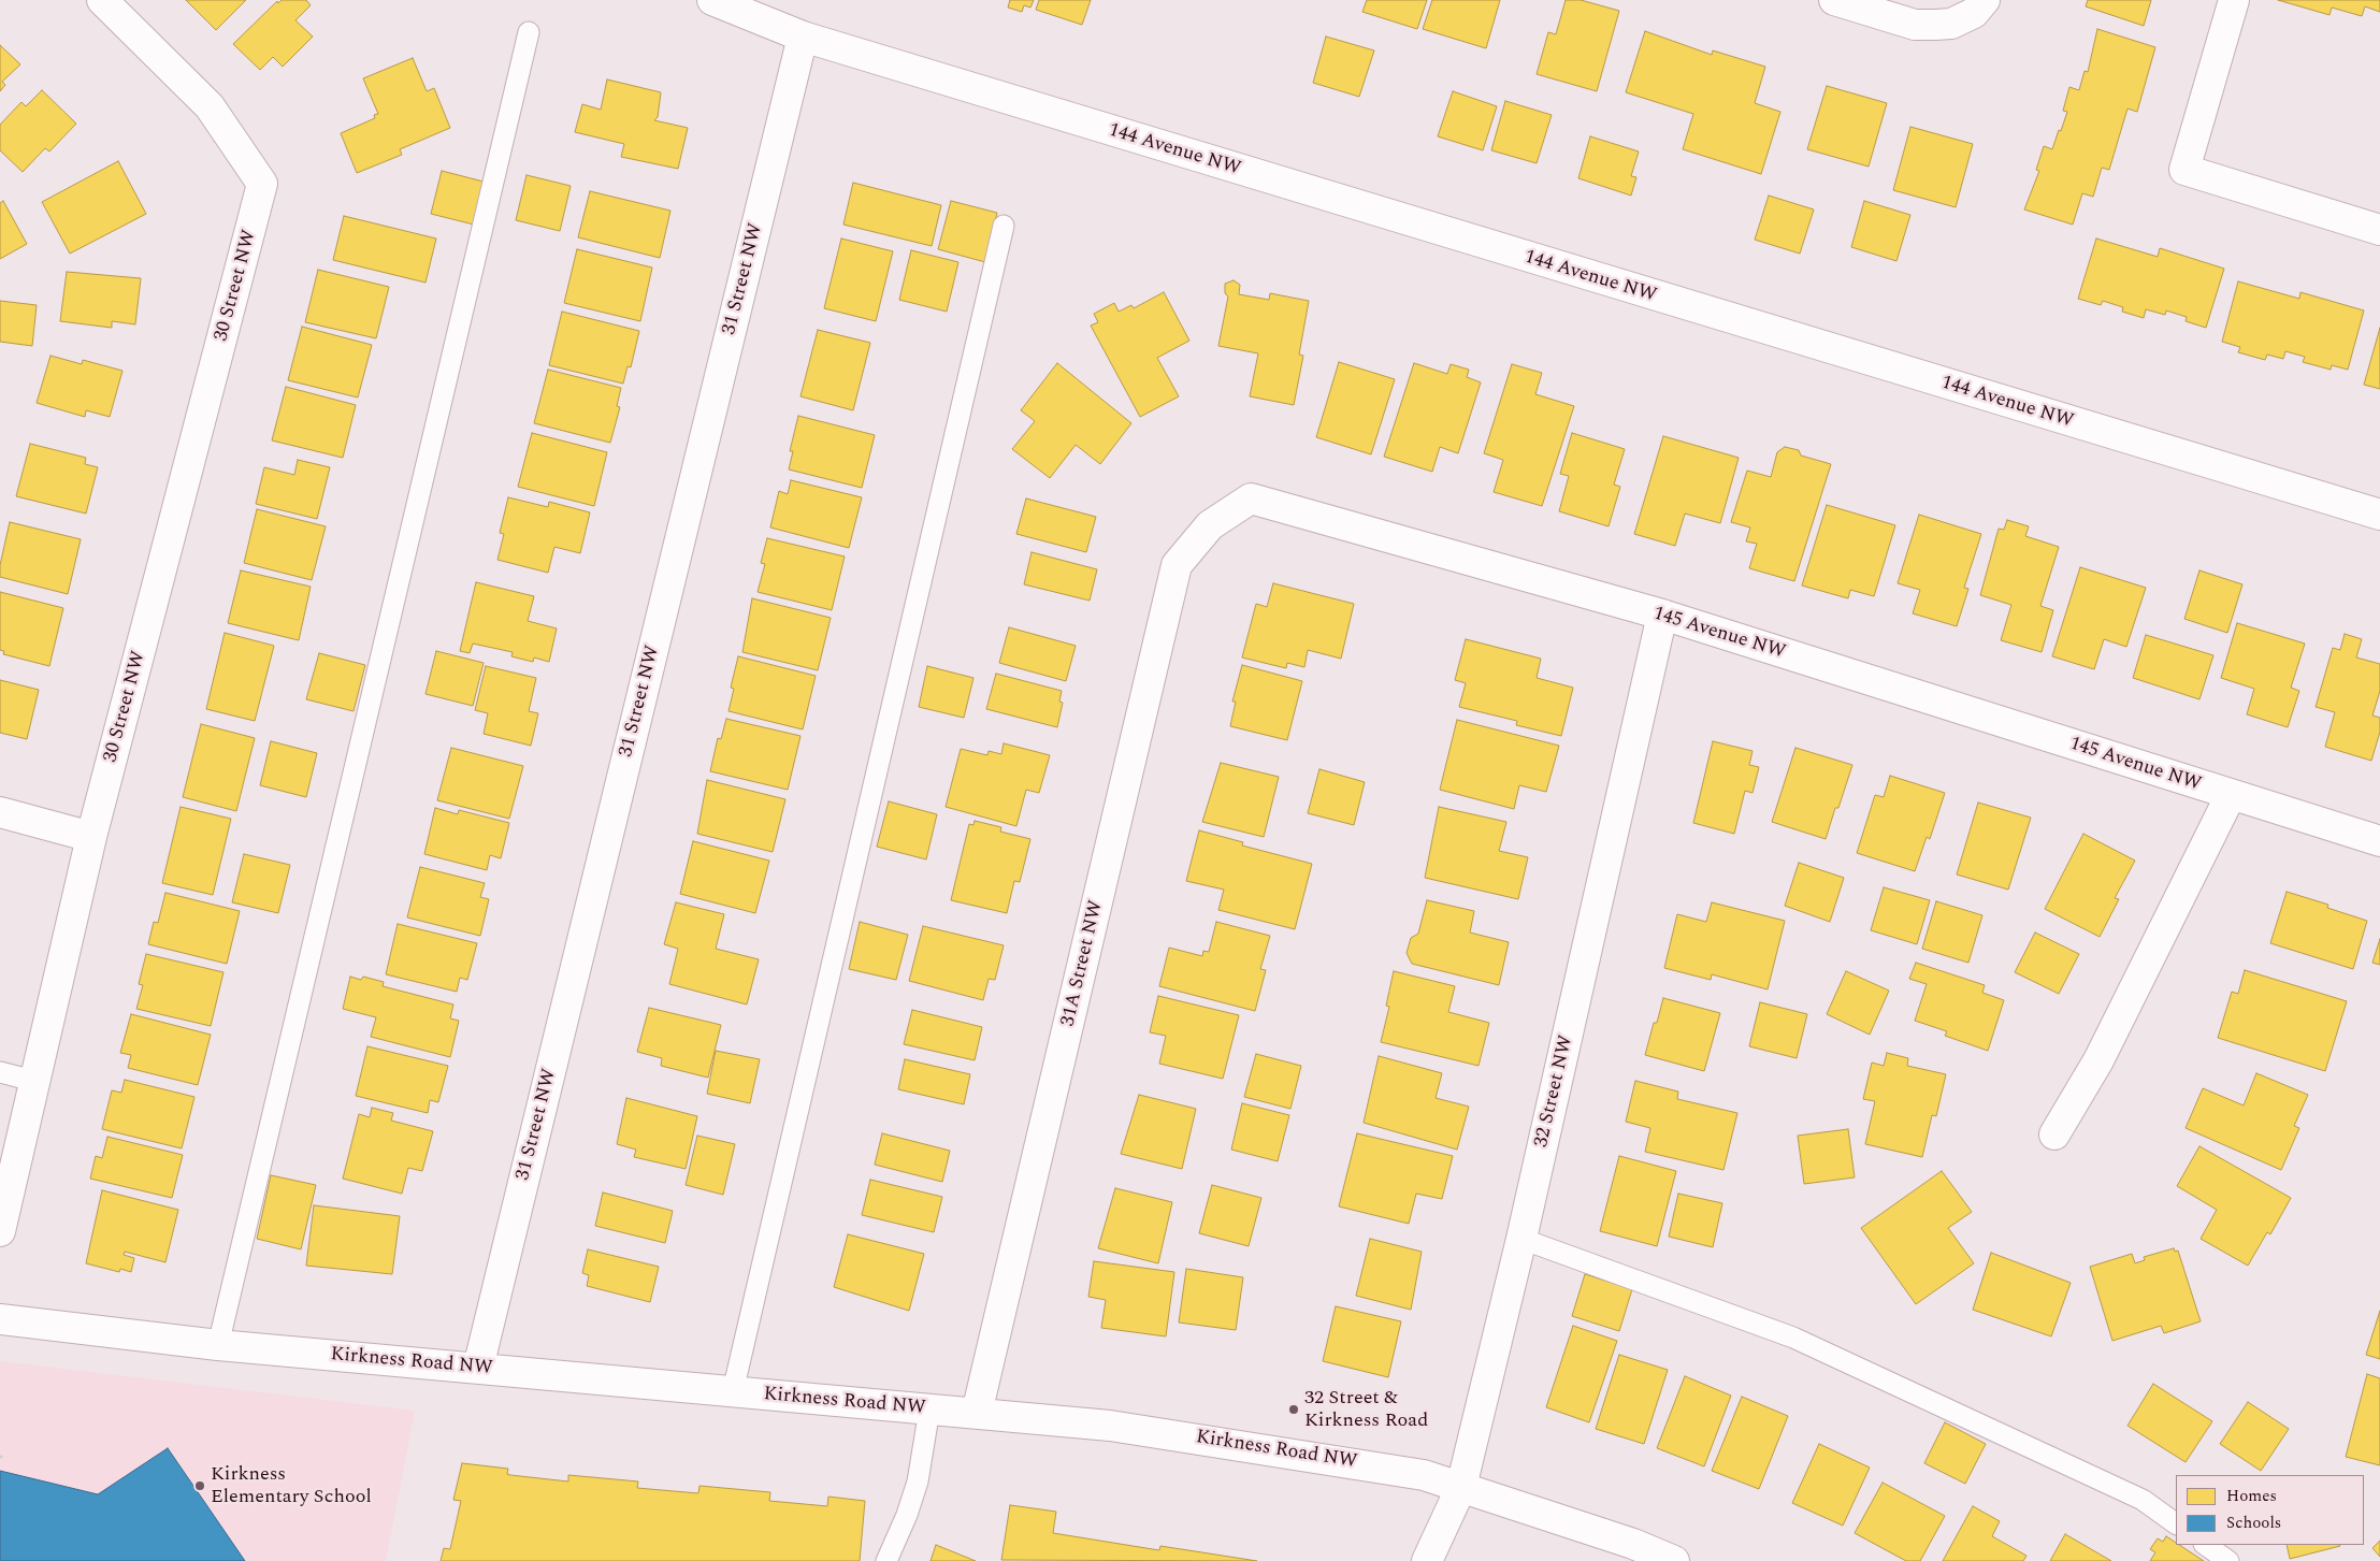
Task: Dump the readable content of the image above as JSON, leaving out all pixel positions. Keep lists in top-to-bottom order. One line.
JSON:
{"streets":{"street":["144 Avenue NW","31 Street NW","30 Street NW","145 Avenue NW","31A Street NW","32 Street NW","Kirkness Road NW"]},"crossings":[["144 Avenue NW","31 Street NW"],["31 Street NW","Kirkness Road NW"],["145 Avenue NW","31A Street NW"],["145 Avenue NW","32 Street NW"],["31A Street NW","Kirkness Road NW"],["32 Street NW","Kirkness Road NW"]],"places":["32 Street & Kirkness Road","Kirkness Elementary School"],"legend":["Homes","Schools"]}
